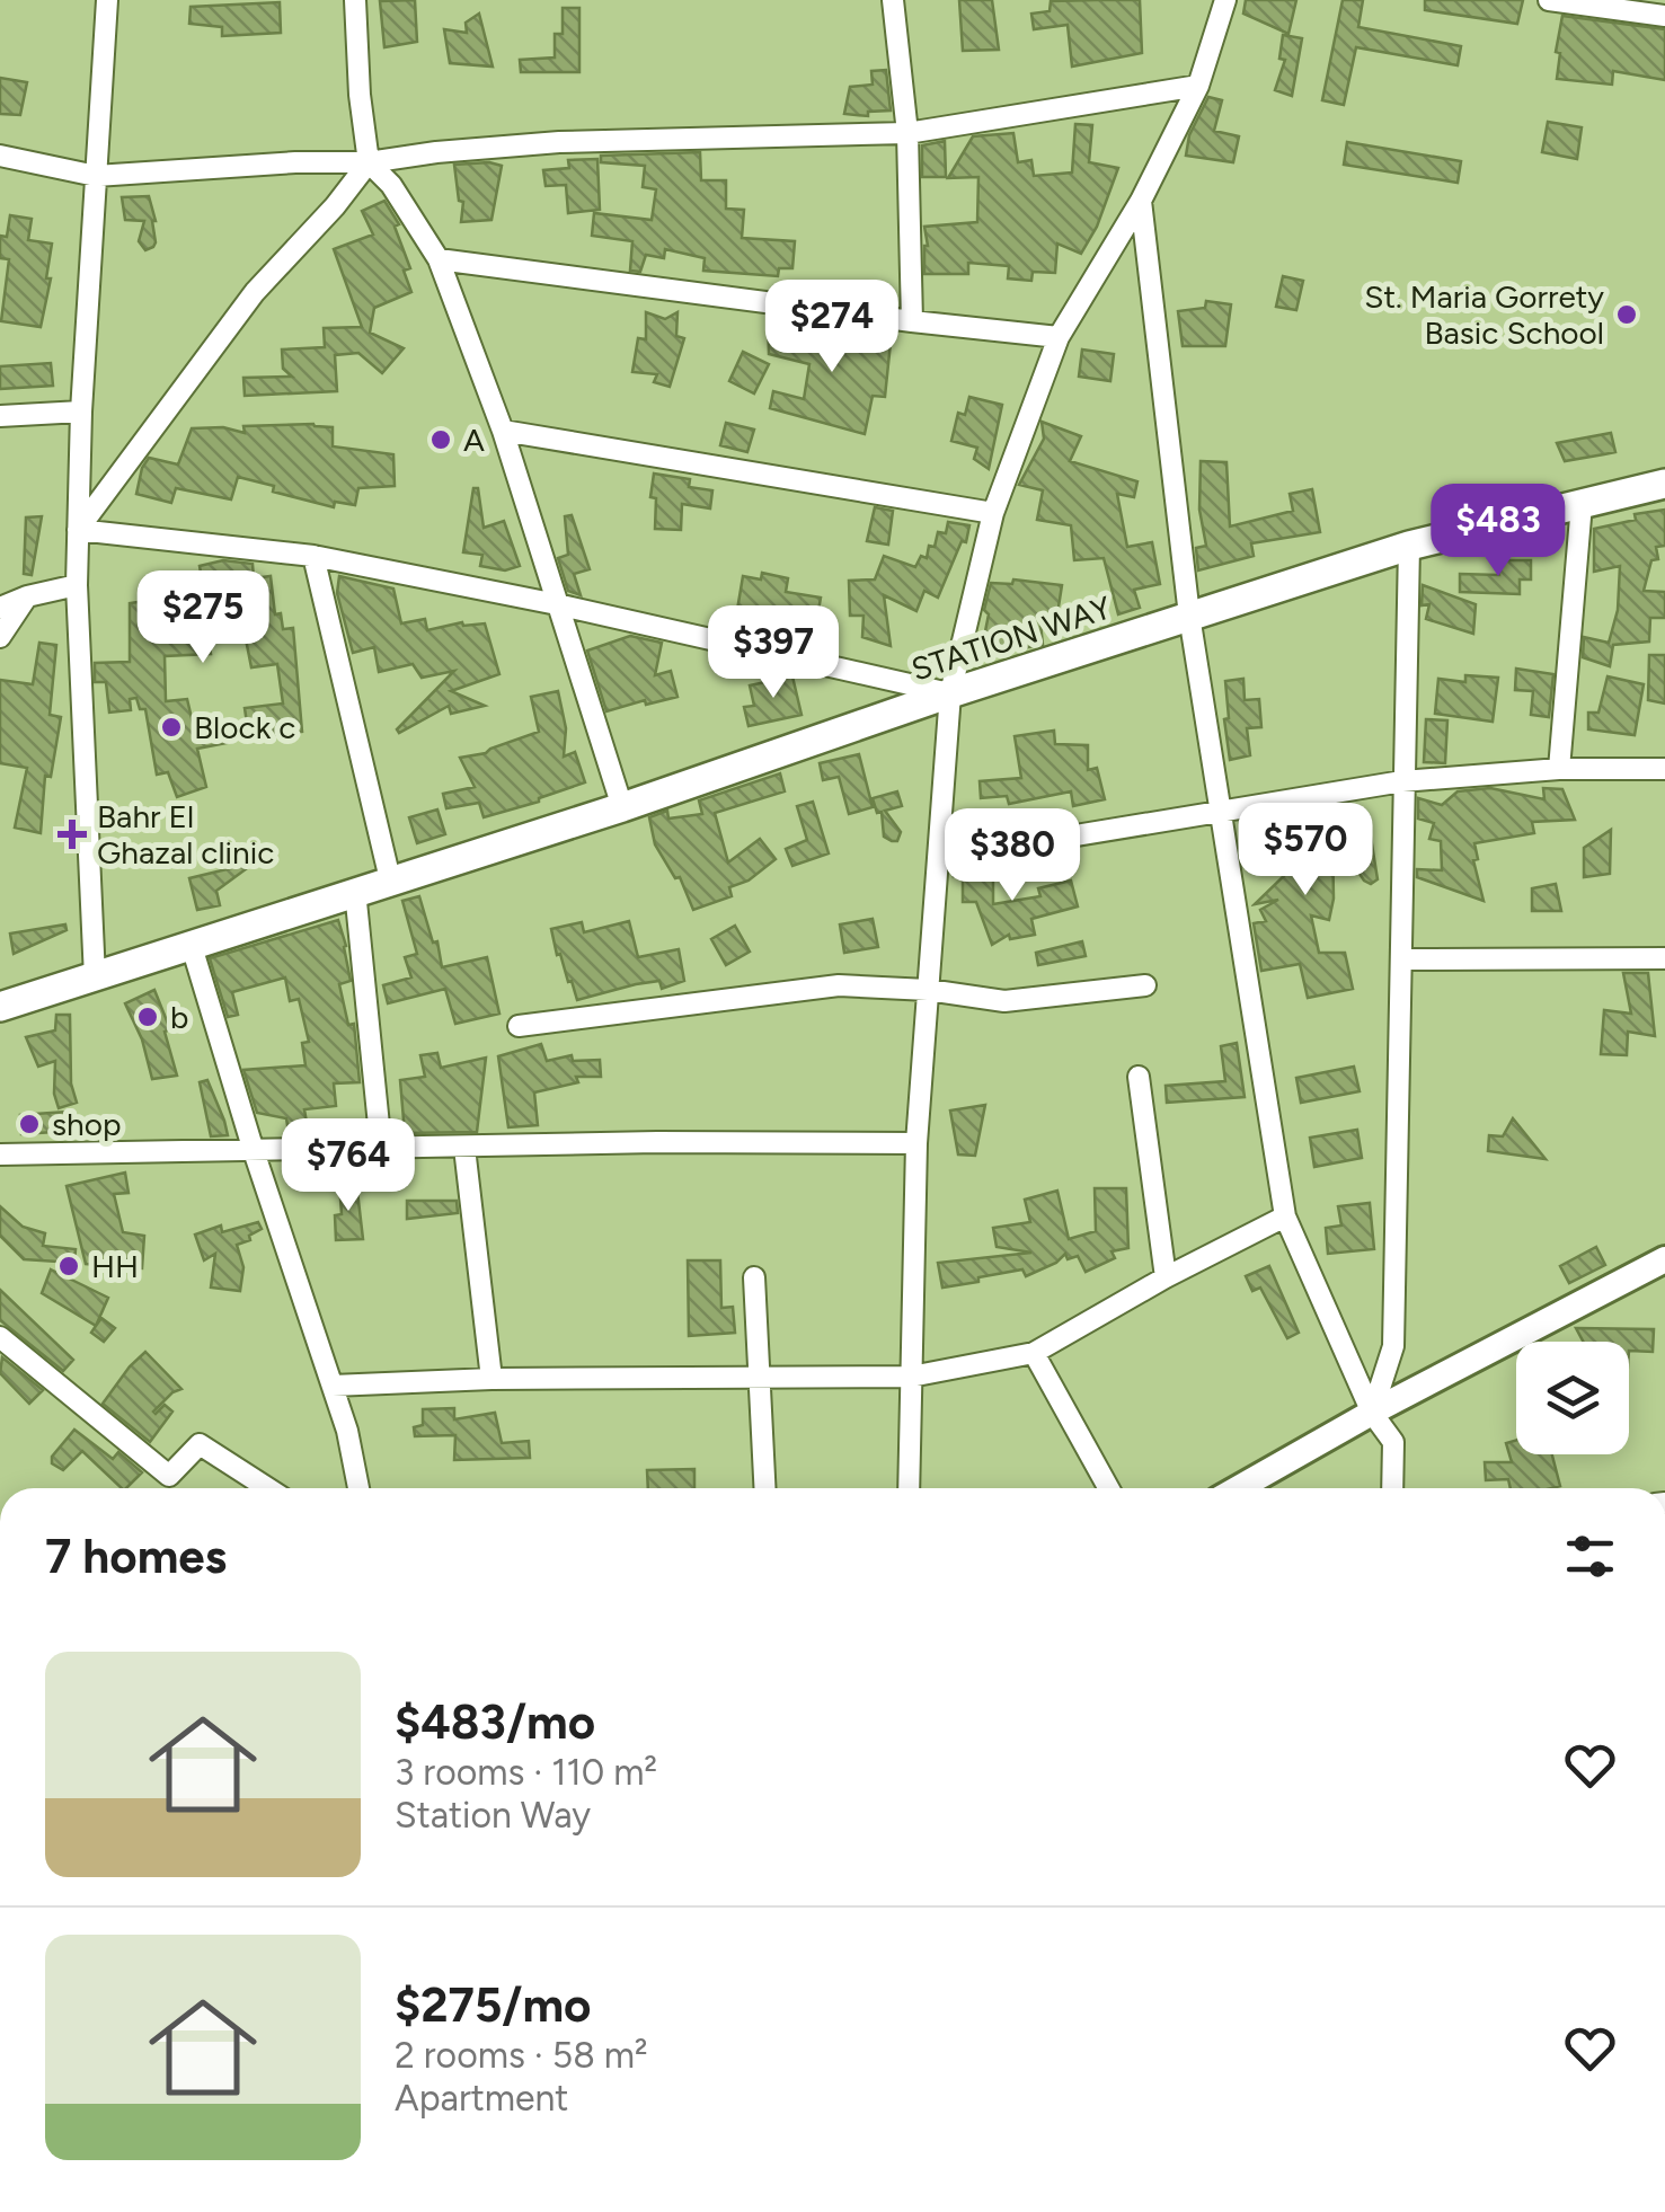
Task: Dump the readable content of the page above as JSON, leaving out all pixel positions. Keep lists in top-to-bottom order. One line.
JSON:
{"streets":{"main road":["STATION WAY"]},"places":{"other":["St. Maria Gorrety Basic School","A","Block c","b","shop","HH"],"health":["Bahr El Ghazal clinic"]},"page":{"price":["$274","$483","$275","$397","$570","$380","$764"],"heading":"7 homes","list":[{"name":"$483/mo","note":"3 rooms · 110 m² · Station Way"},{"name":"$275/mo","note":"2 rooms · 58 m² · Apartment"}]}}
